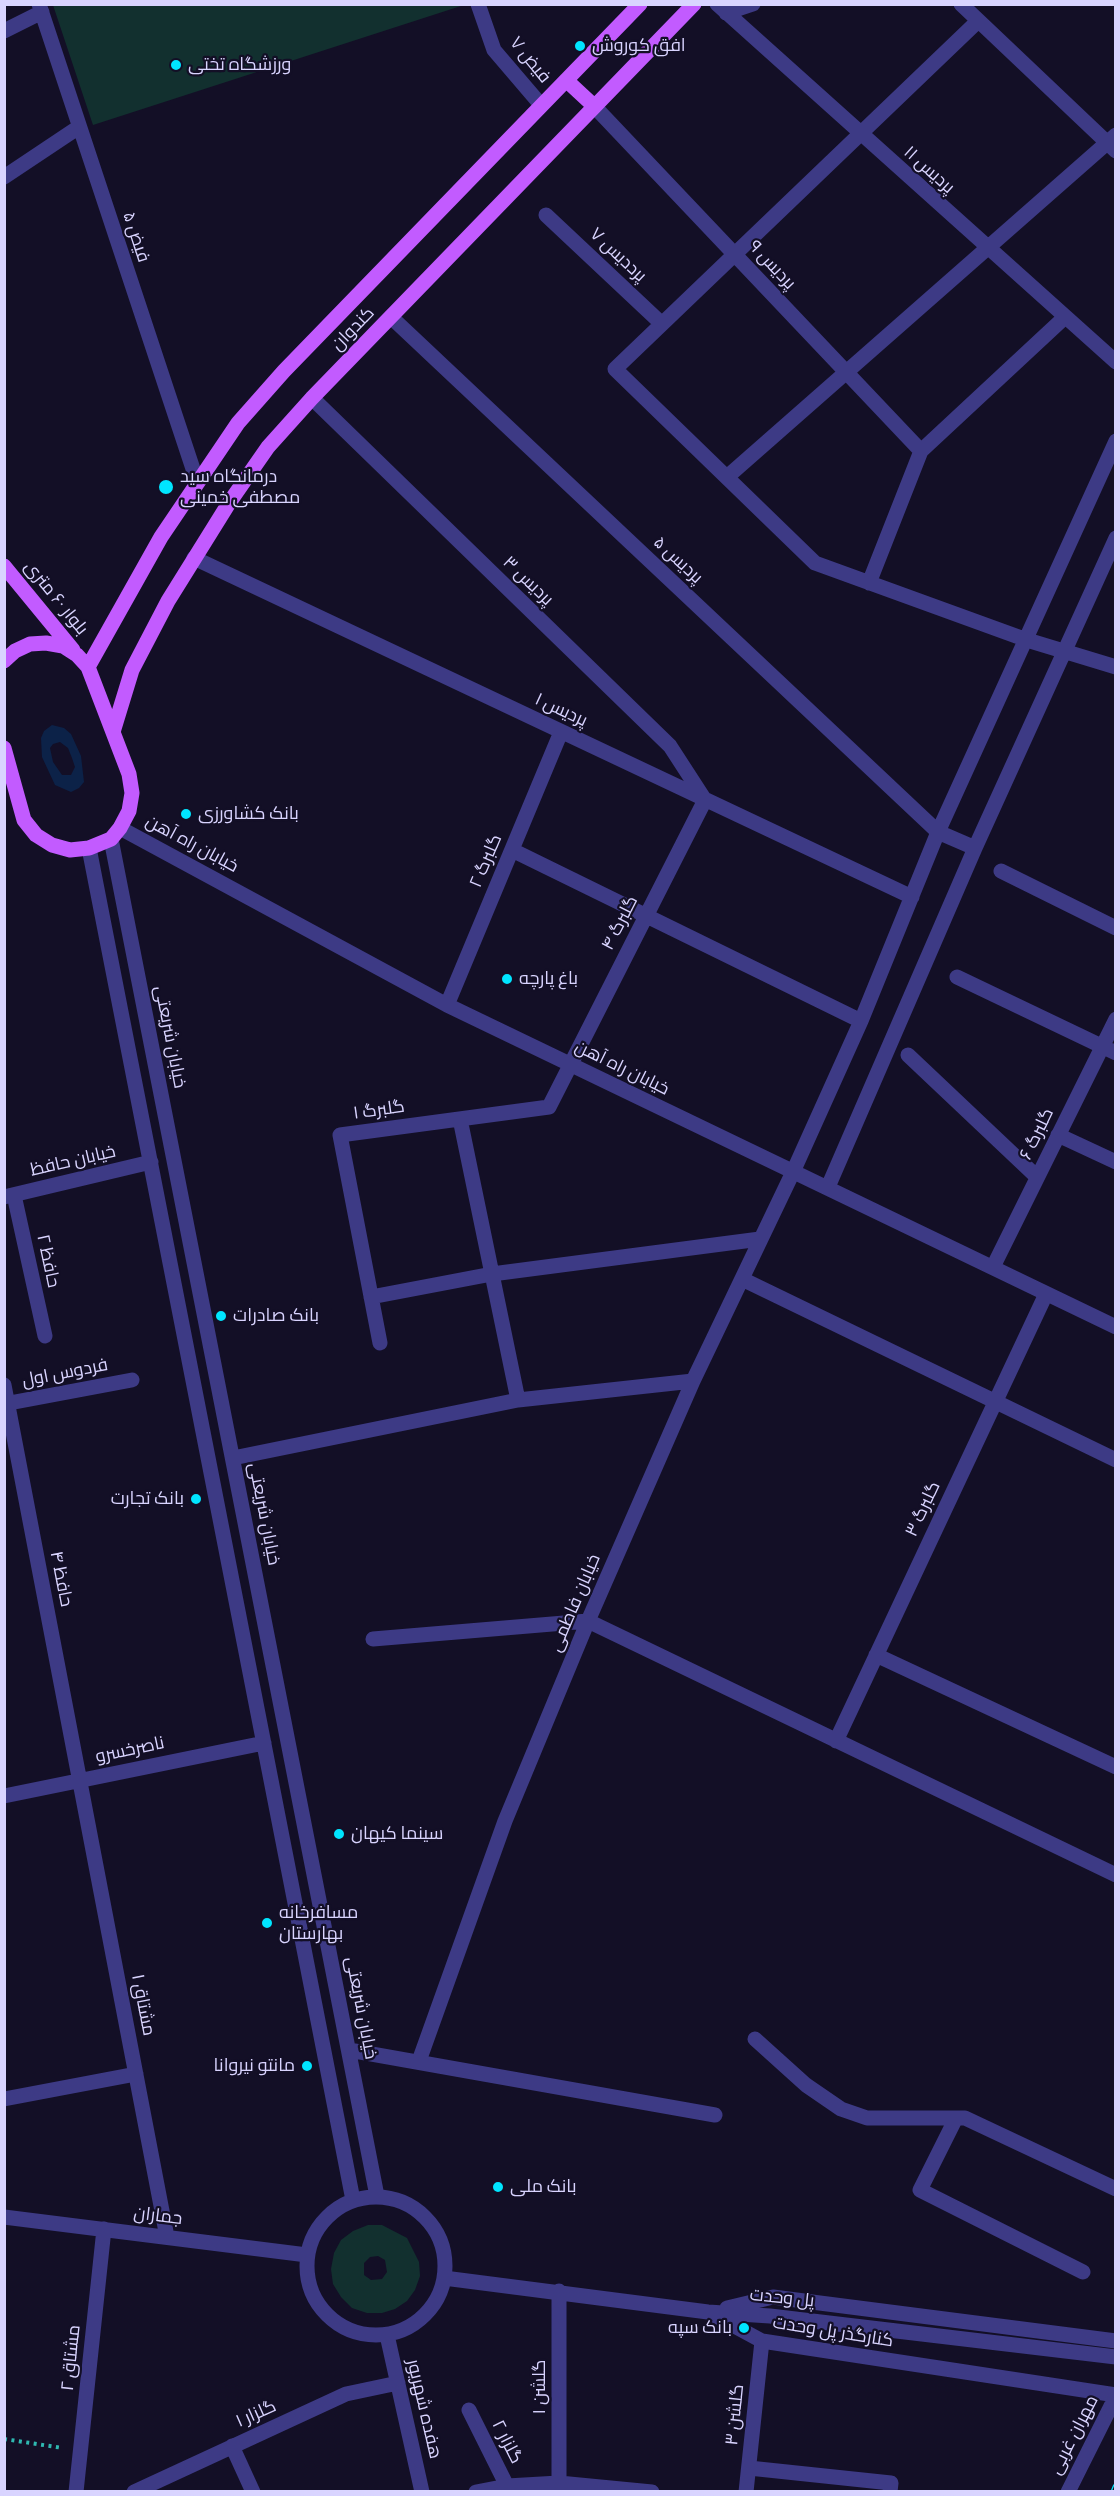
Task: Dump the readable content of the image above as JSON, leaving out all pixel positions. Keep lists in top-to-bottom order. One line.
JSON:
{"streets":{"main road":["کندوان","بلوار ۶۰ متری"],"street":["فیض ۷","پردیس ۱۱","فیض ۵","پرددیس ۷","پردیس ۹","پردیس ۵","پردیس ۳","پردیس ۱","خیابان راه آهن","گلبرگ ۲","گلبرگ ۴","خیابان شریعتی","گلبرگ ۱","گلبرگ ۶","خیابان حافظ","حافظ ۲","فردوس اول","گلبرگ ۳","حافظ ۴","خیابان فاطمی","ناصرخسرو","مشتاق ۱","جماران","پل وحدت","کنارگذر پل وحدت","مشتاق ۲","گلشن ۱","هفده شهریور","گلزار ۱","گلشن ۳","مهران غربی","گلزار ۲"]},"crossings":[["فیض ۷","کندوان"],["فیض ۵","کندوان"],["پردیس ۹","کندوان"],["کندوان","پردیس ۵"],["کندوان","پردیس ۳"],["کندوان","بلوار ۶۰ متری"],["کندوان","پردیس ۱"],["پردیس ۵","خیابان فاطمی"],["پردیس ۳","پردیس ۱"],["پردیس ۳","گلبرگ ۴"],["پردیس ۱","گلبرگ ۲"],["پردیس ۱","گلبرگ ۴"],["پردیس ۱","خیابان فاطمی"],["خیابان راه آهن","گلبرگ ۲"],["خیابان راه آهن","گلبرگ ۴"],["خیابان راه آهن","خیابان شریعتی"],["خیابان راه آهن","گلبرگ ۱"],["خیابان راه آهن","گلبرگ ۶"],["خیابان راه آهن","گلبرگ ۳"],["خیابان راه آهن","خیابان فاطمی"],["گلبرگ ۴","گلبرگ ۱"],["خیابان شریعتی","جماران"],["خیابان شریعتی","پل وحدت"],["خیابان شریعتی","هفده شهریور"],["خیابان حافظ","حافظ ۲"],["فردوس اول","حافظ ۴"],["حافظ ۴","ناصرخسرو"],["حافظ ۴","مشتاق ۱"],["ناصرخسرو","مشتاق ۱"],["مشتاق ۱","جماران"],["جماران","پل وحدت"],["جماران","مشتاق ۲"],["جماران","هفده شهریور"],["پل وحدت","کنارگذر پل وحدت"],["پل وحدت","گلشن ۱"],["پل وحدت","هفده شهریور"],["کنارگذر پل وحدت","گلشن ۳"],["کنارگذر پل وحدت","مهران غربی"],["هفده شهریور","گلزار ۱"]],"places":["افق کوروش","ورزشگاه تختی","درمانگاه سید مصطفی خمینی","بانک کشاورزی","باغ پارچه","بانک صادرات","بانک تجارت","سینما کیهان","مسافرخانه بهارستان","مانتو نیروانا","بانک ملی","بانک سپه"]}
